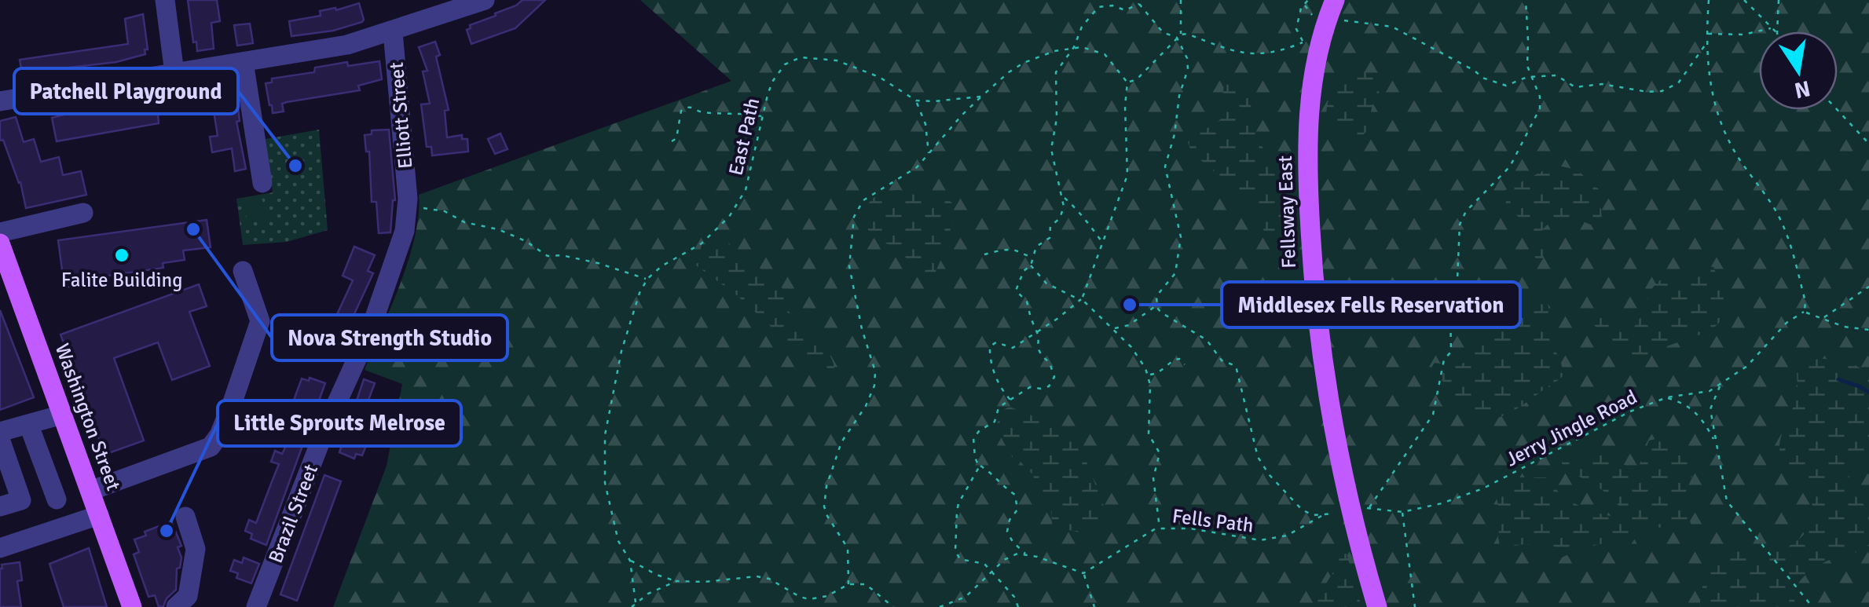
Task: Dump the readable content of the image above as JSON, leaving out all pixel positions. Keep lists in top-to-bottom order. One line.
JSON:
{"streets":{"main road":["Fellsway East","Washington Street"],"street":["Elliott Street","Brazil Street"],"path":["East Path","Jerry Jingle Road","Fells Path"]},"crossings":[["Elliott Street","Brazil Street"]],"places":["Patchell Playground","Nova Strength Studio","Falite Building","Middlesex Fells Reservation","Little Sprouts Melrose"],"north":"bottom"}
